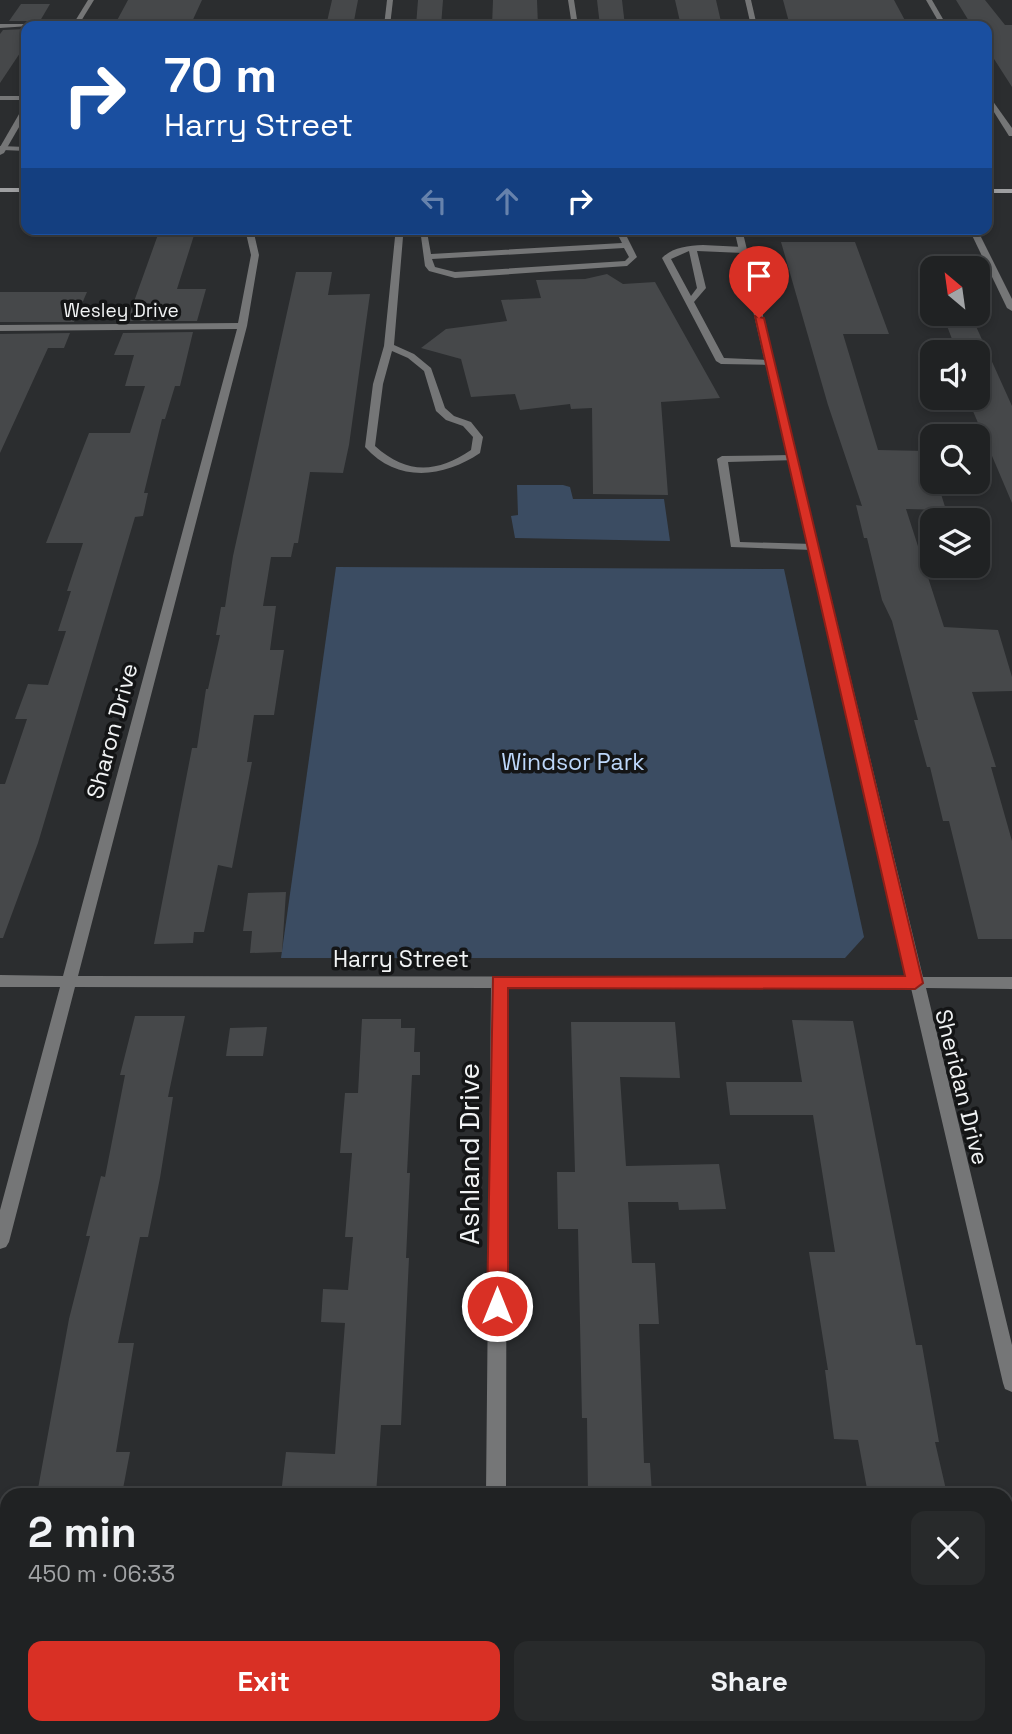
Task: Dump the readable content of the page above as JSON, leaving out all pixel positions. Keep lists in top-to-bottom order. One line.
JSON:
{"streets":{"street":["Wesley Drive","Sharon Drive","Harry Street","Sheridan Drive","Ashland Drive"]},"crossings":[["Wesley Drive","Sharon Drive"],["Sharon Drive","Harry Street"],["Harry Street","Sheridan Drive"],["Harry Street","Ashland Drive"]],"parks":["Windsor Park"],"north":"top left","page":{"turn":["70 m","Harry Street"],"heading":["2 min","450 m · 06:33"],"buttons":["Exit","Share"]}}
